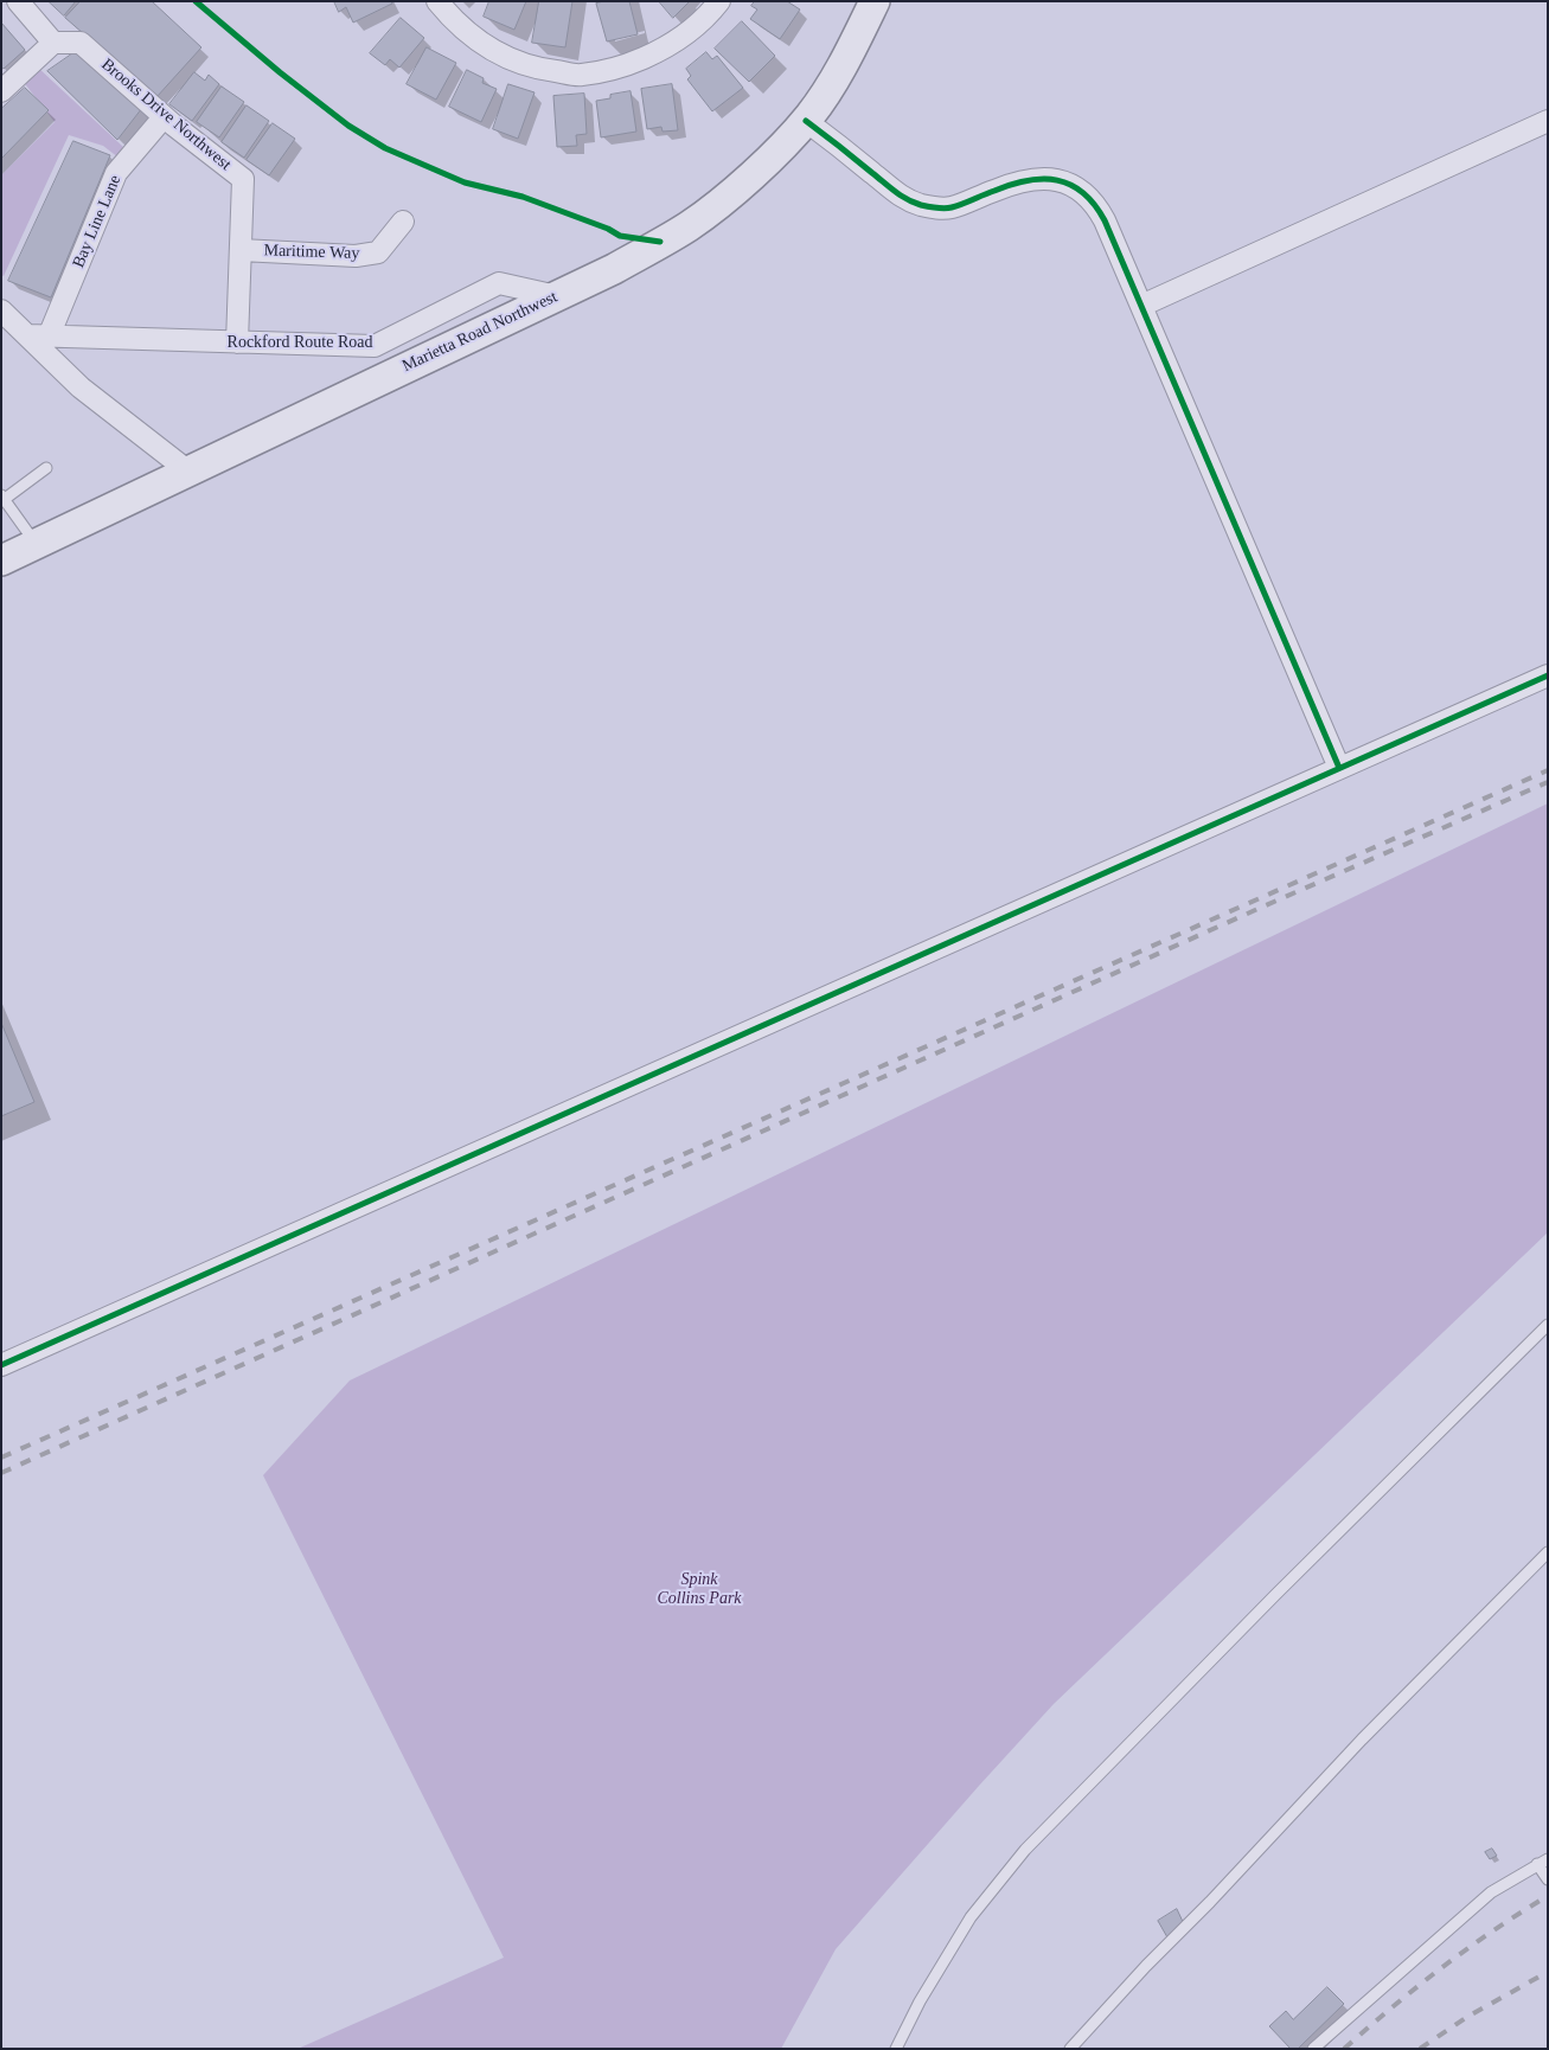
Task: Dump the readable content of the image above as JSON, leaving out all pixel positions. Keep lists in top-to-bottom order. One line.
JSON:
{"streets":{"main road":["Marietta Road Northwest"],"street":["Brooks Drive Northwest","Bay Line Lane","Maritime Way","Rockford Route Road"]},"crossings":[["Brooks Drive Northwest","Bay Line Lane"],["Brooks Drive Northwest","Maritime Way"],["Brooks Drive Northwest","Rockford Route Road"],["Bay Line Lane","Rockford Route Road"],["Marietta Road Northwest","Rockford Route Road"]],"parks":["Spink Collins Park"]}
